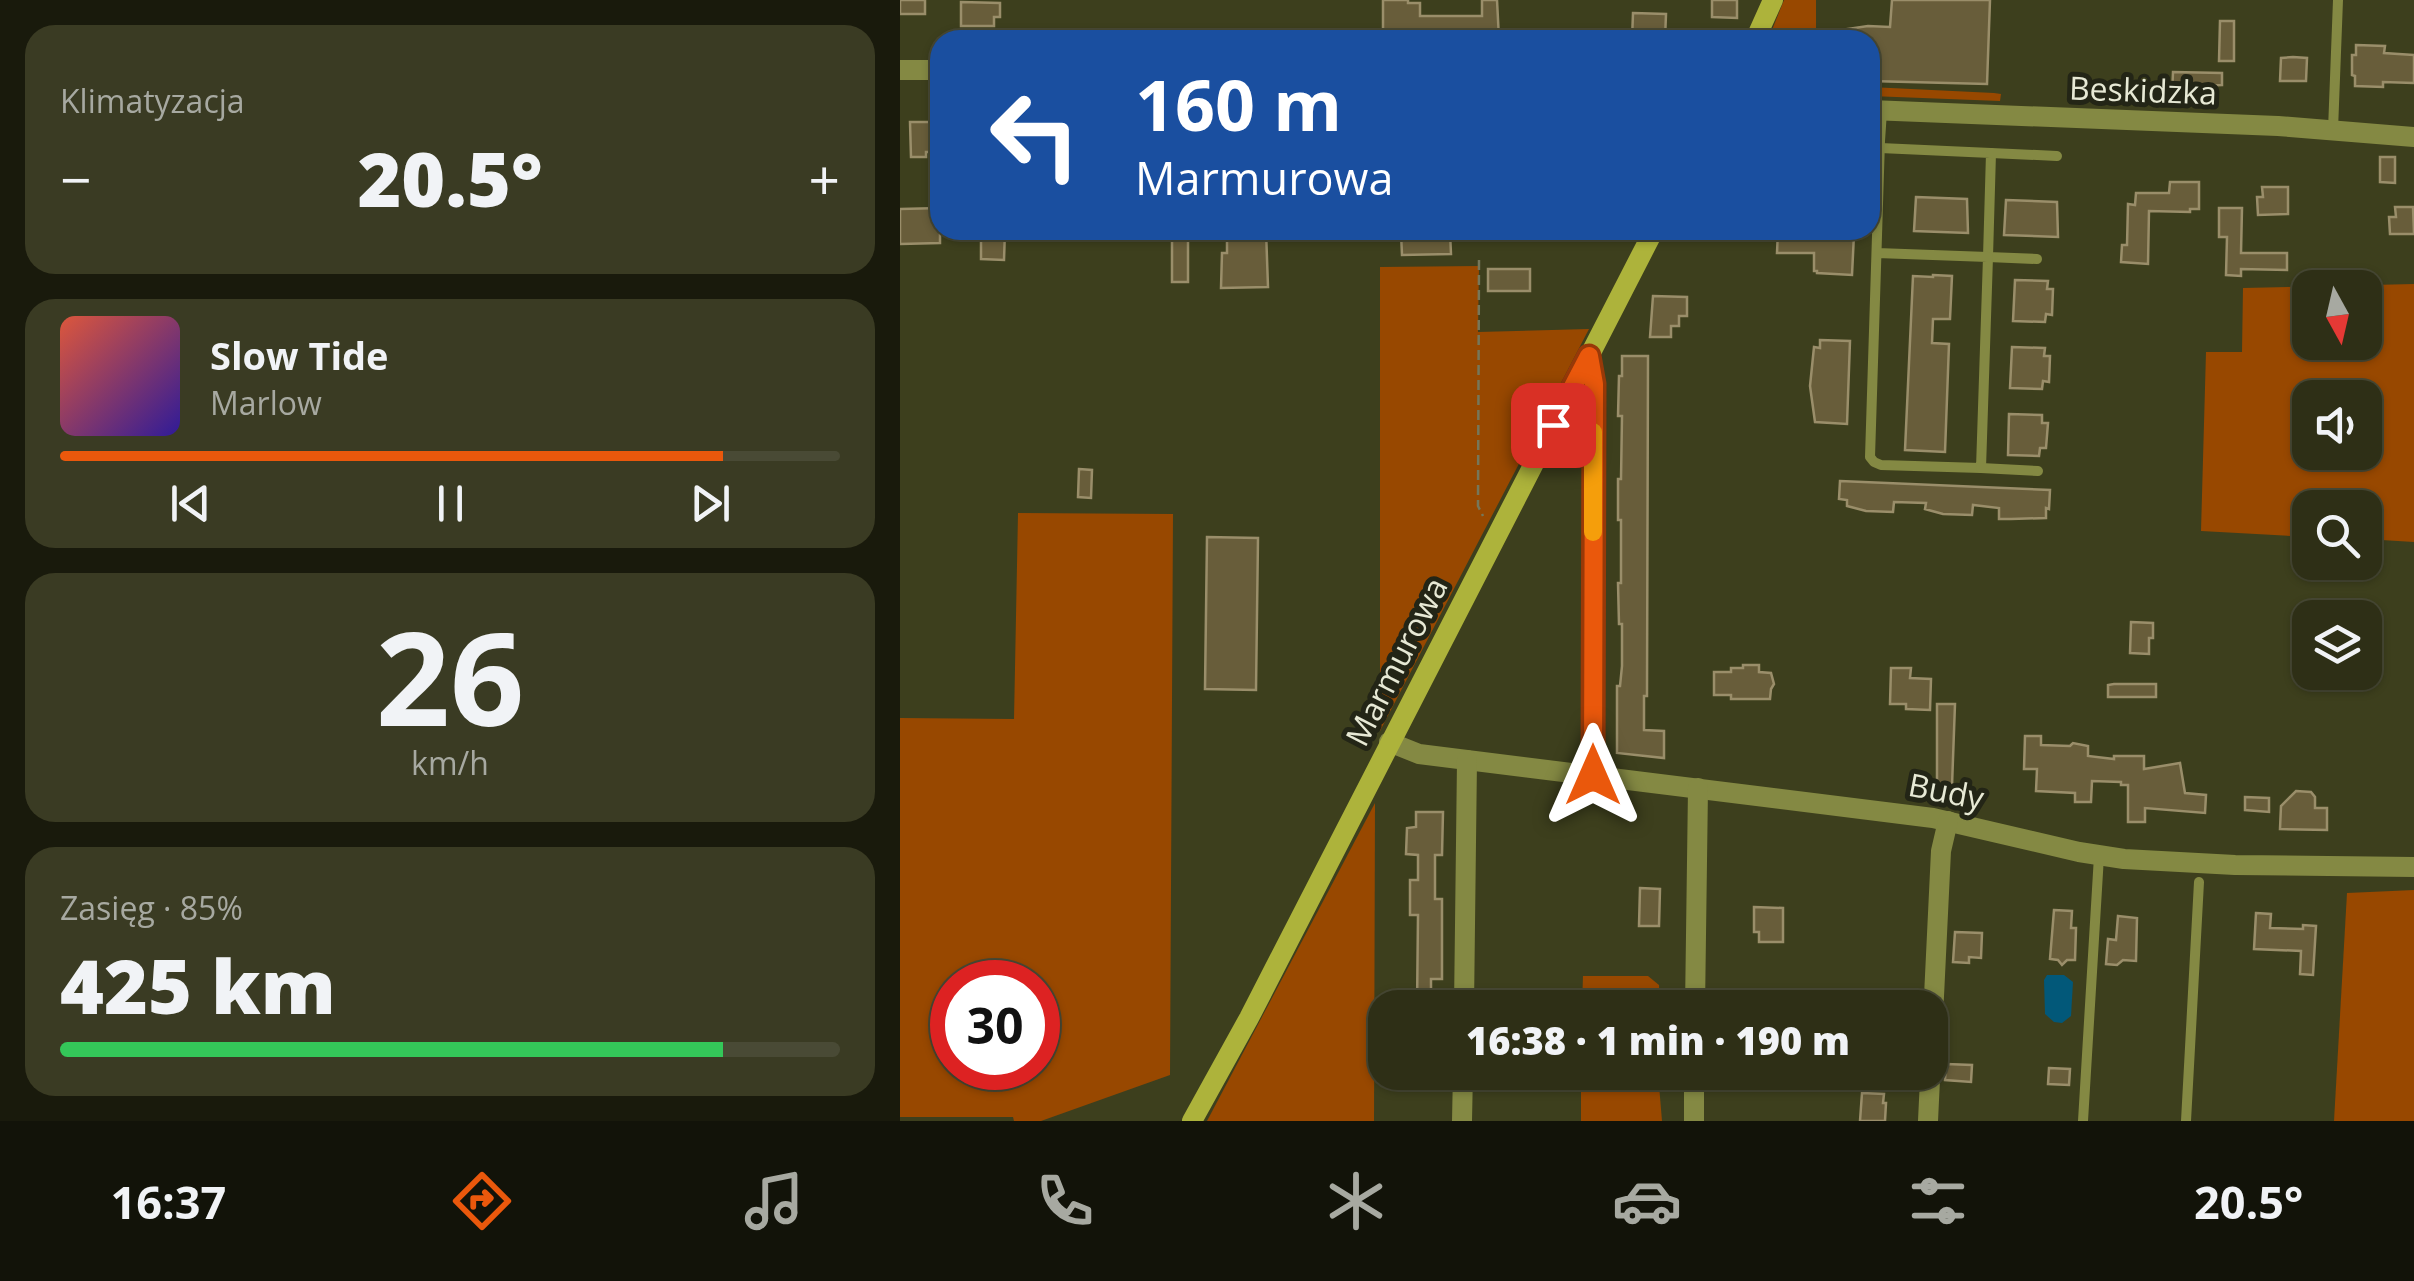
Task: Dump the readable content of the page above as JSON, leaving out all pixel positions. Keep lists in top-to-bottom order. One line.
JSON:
{"streets":{"street":["Beskidzka","Marmurowa","Budy"]},"crossings":[["Marmurowa","Budy"]],"north":"bottom","page":{"tile":["Klimatyzacja",["26","km/h"],["Zasięg · 85%","425 km"]],"turn":["160 m","Marmurowa"],"heat":["−","20.5°","+"],"song":["Slow Tide","Marlow"],"limit":"30","trip":"16:38 · 1 min · 190 m","tabs":["16:37","20.5°"]}}
